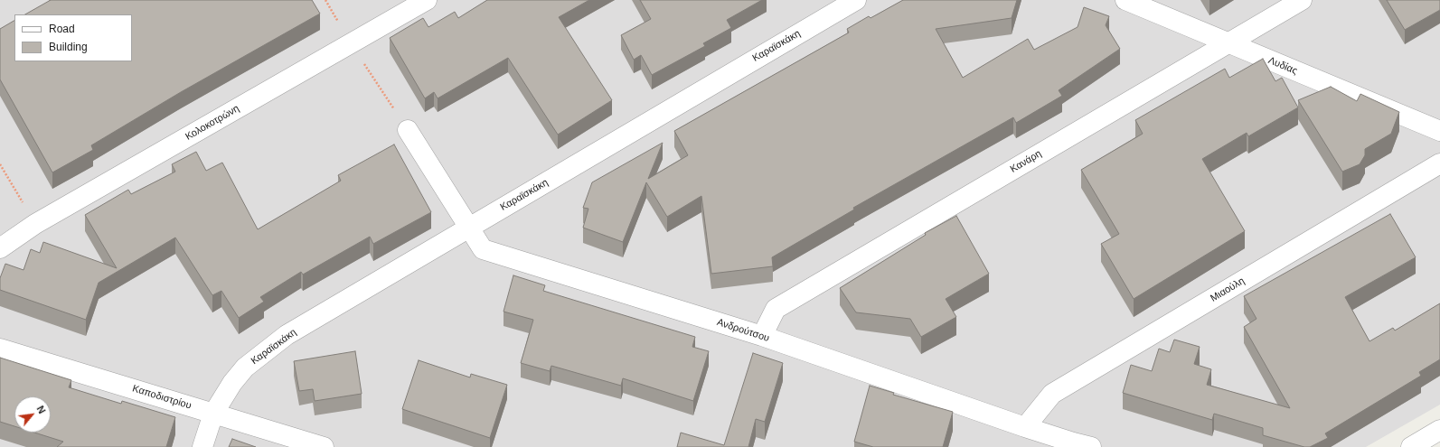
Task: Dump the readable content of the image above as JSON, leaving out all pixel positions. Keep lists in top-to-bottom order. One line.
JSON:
{"streets":{"street":["Καραϊσκάκη","Λυδίας","Κολοκοτρώνη","Κανάρη","Μιαούλη","Ανδρούτσου","Καποδιστρίου"]},"crossings":[["Καραϊσκάκη","Ανδρούτσου"],["Καραϊσκάκη","Καποδιστρίου"],["Λυδίας","Κανάρη"],["Κανάρη","Ανδρούτσου"],["Μιαούλη","Ανδρούτσου"]],"legend":["Road","Building"],"north":"top right"}
